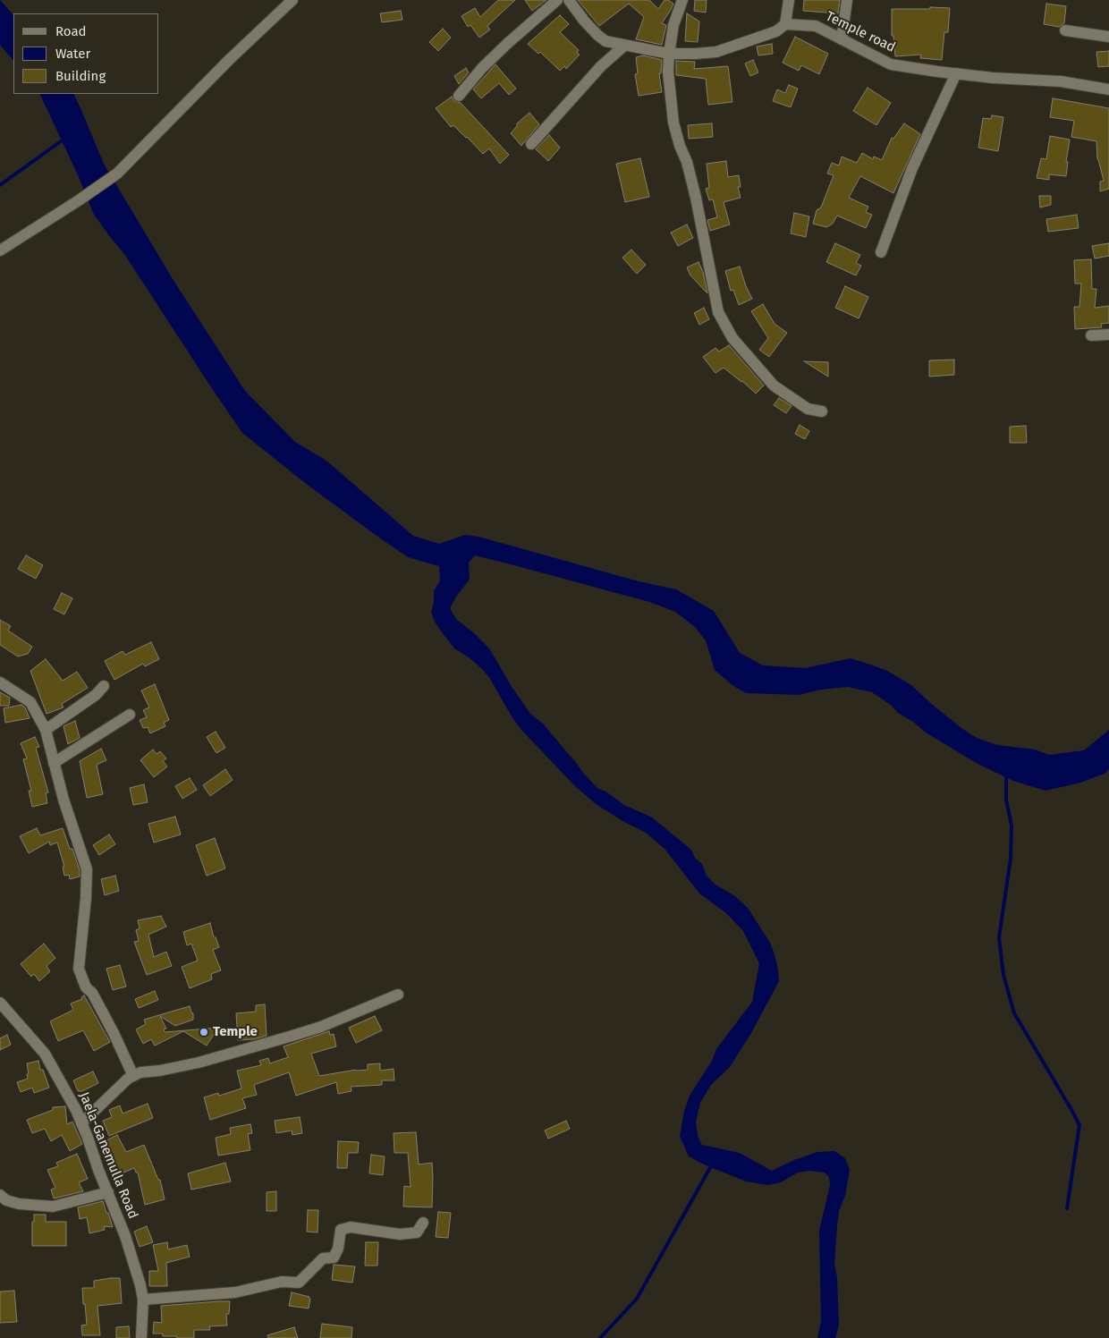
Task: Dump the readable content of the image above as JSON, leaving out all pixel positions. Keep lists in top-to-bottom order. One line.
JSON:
{"streets":{"street":["Temple road","Jaela-Ganemulla Road"]},"places":["Temple"],"legend":["Road","Water","Building"]}
